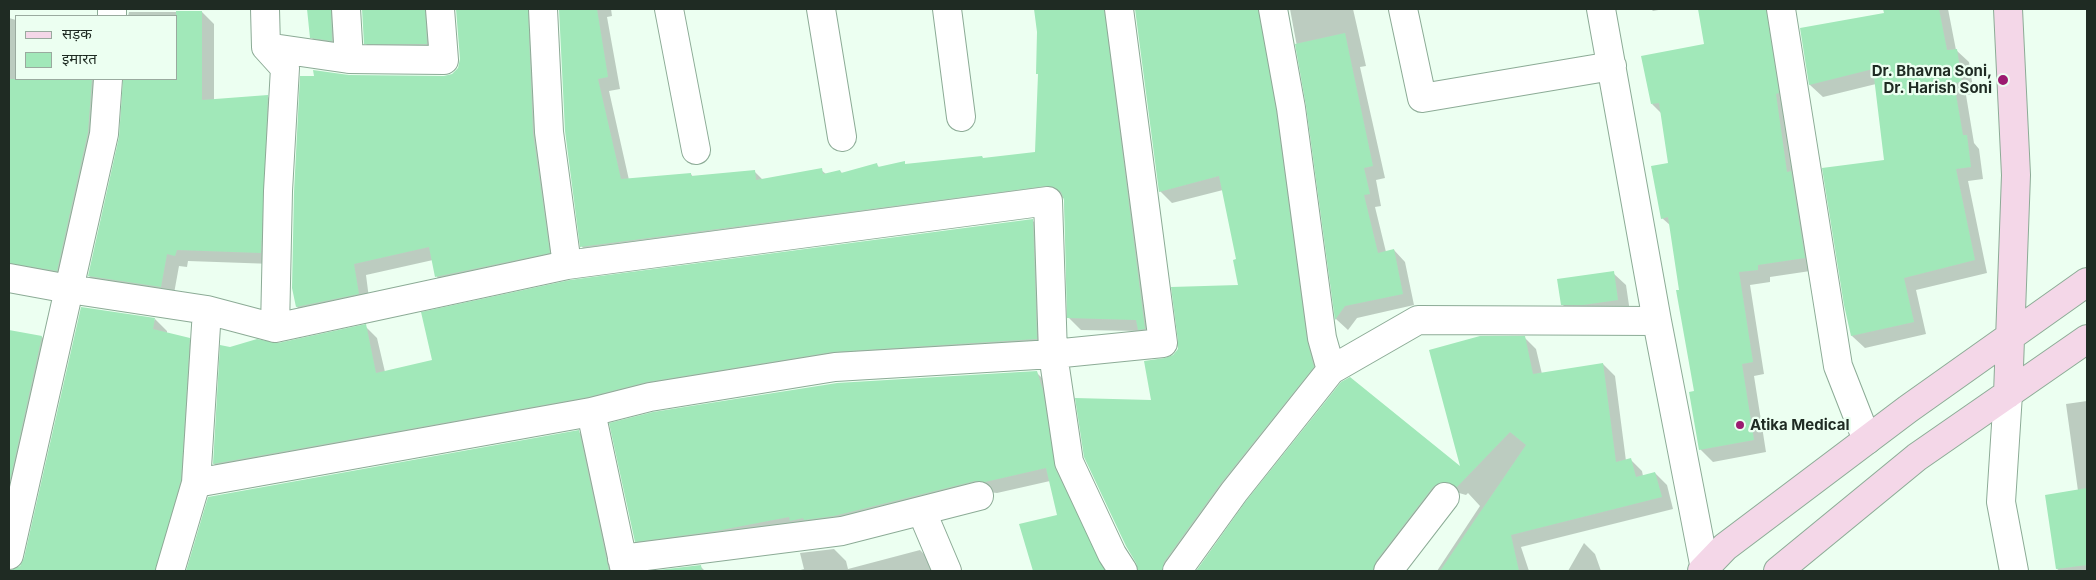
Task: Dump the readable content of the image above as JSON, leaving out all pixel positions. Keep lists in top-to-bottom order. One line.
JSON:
{"places":["Dr. Bhavna Soni, Dr. Harish Soni","Atika Medical"],"legend":["सड़क","इमारत"]}
